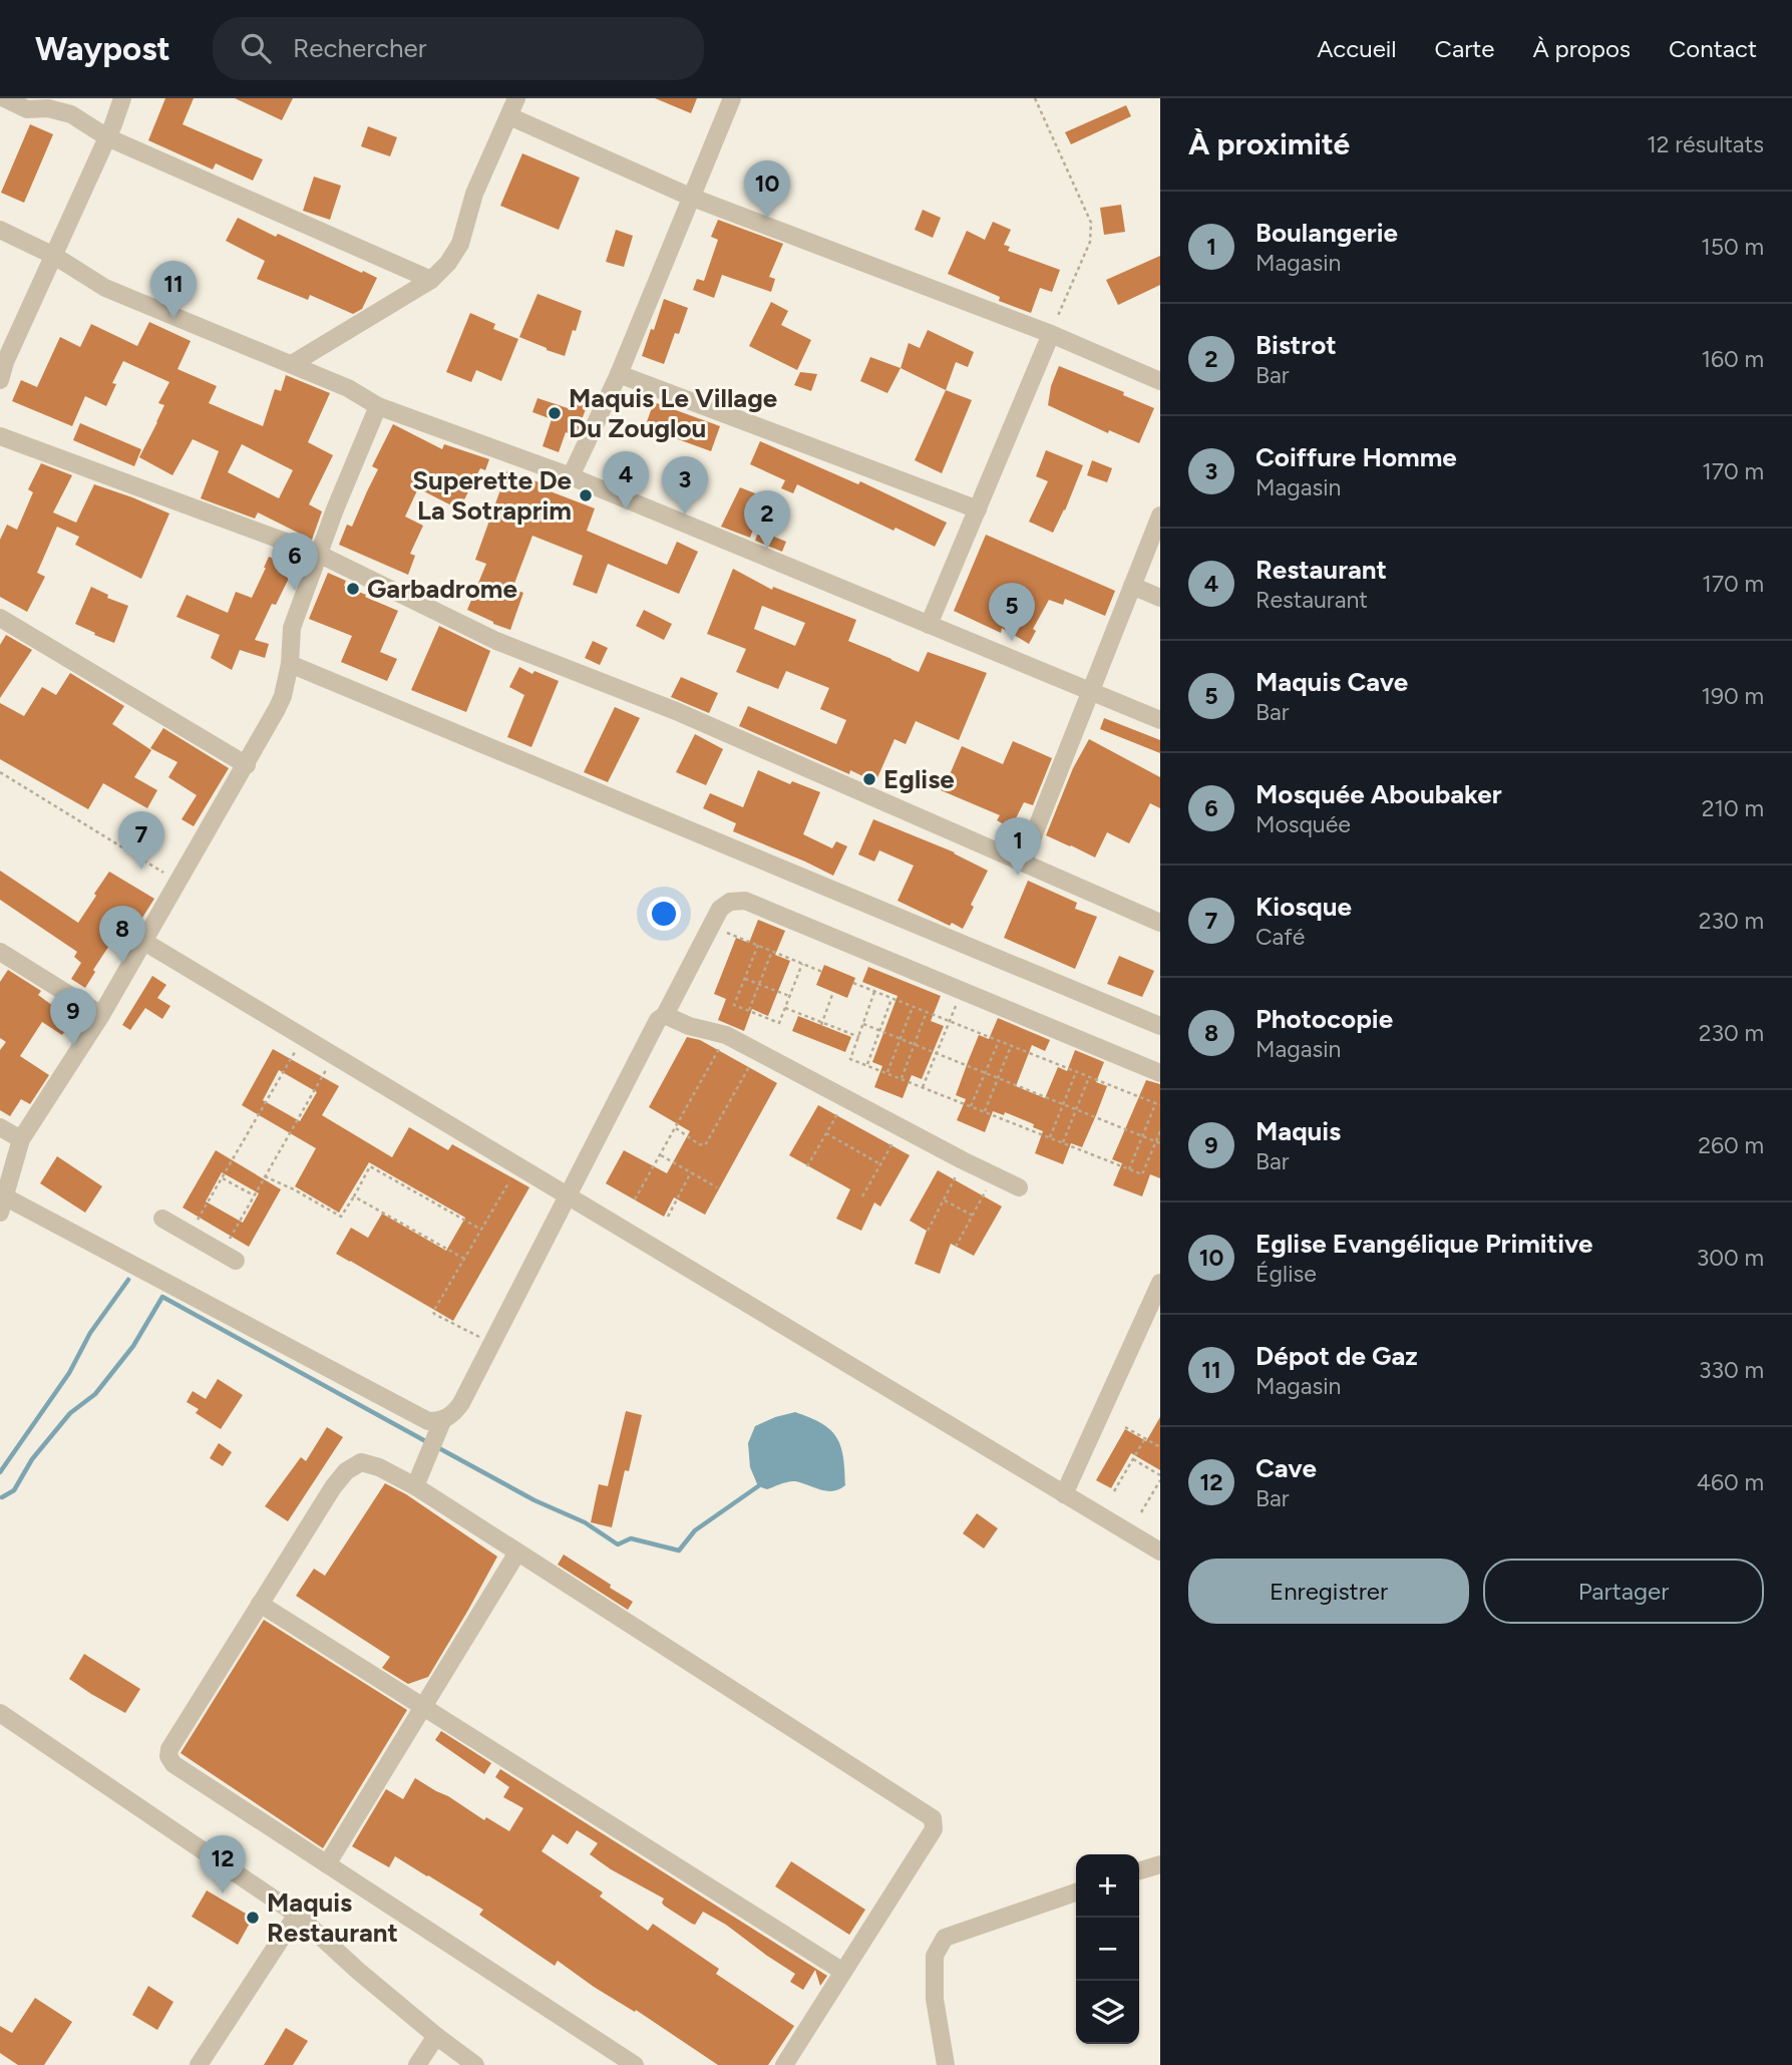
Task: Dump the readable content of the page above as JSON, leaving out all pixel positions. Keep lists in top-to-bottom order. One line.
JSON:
{"places":["Maquis Le Village Du Zouglou","Superette De La Sotraprim","Garbadrome","Eglise","Maquis Restaurant"],"page":{"header":"Waypost","search":"Rechercher","nav":["Accueil","Carte","À propos","Contact"],"heading":["À proximité","12 résultats"],"pins":["10","11","4","3","2","6","5","7","1","8","9","12"],"list":[{"mark":"1","name":"Boulangerie","note":"Magasin","value":"150 m"},{"mark":"2","name":"Bistrot","note":"Bar","value":"160 m"},{"mark":"3","name":"Coiffure Homme","note":"Magasin","value":"170 m"},{"mark":"4","name":"Restaurant","note":"Restaurant","value":"170 m"},{"mark":"5","name":"Maquis Cave","note":"Bar","value":"190 m"},{"mark":"6","name":"Mosquée Aboubaker","note":"Mosquée","value":"210 m"},{"mark":"7","name":"Kiosque","note":"Café","value":"230 m"},{"mark":"8","name":"Photocopie","note":"Magasin","value":"230 m"},{"mark":"9","name":"Maquis","note":"Bar","value":"260 m"},{"mark":"10","name":"Eglise Evangélique Primitive","note":"Église","value":"300 m"},{"mark":"11","name":"Dépot de Gaz","note":"Magasin","value":"330 m"},{"mark":"12","name":"Cave","note":"Bar","value":"460 m"}],"buttons":["Enregistrer","Partager"],"map_buttons":["+","−"]}}
